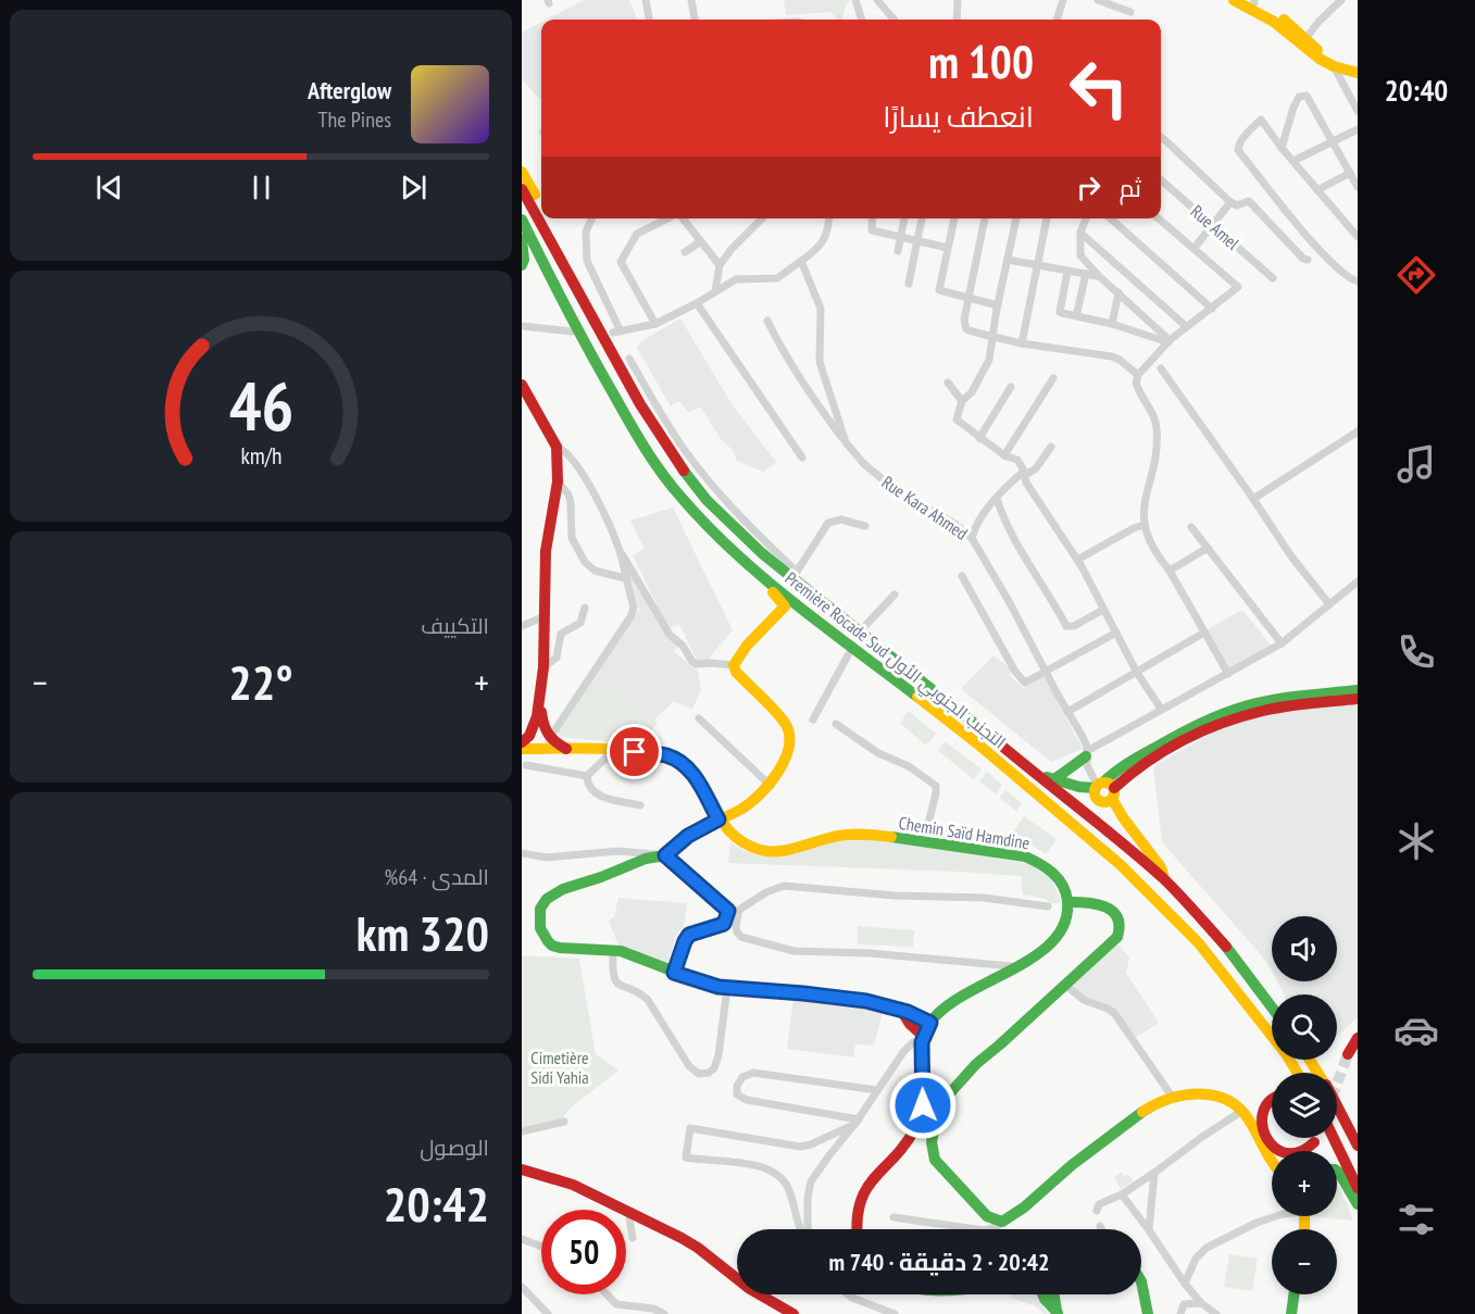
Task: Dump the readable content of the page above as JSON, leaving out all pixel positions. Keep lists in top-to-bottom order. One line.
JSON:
{"streets":{"main road":["Première Rocade Sud التجنب الجنوبي الأول","Chemin Saïd Hamdine"],"street":["Rue Amel","Rue Kara Ahmed"]},"parks":["Cimetière Sidi Yahia"],"page":{"tabs":"20:40","turn":["100 m","انعطف يسارًا"],"song":["Afterglow","The Pines"],"then":"ثم","tile":["التكييف",["المدى · 64%","320 km"],["الوصول","20:42"]],"heat":["−","22°","+"],"map_buttons":["+","−"],"limit":"50","trip":"20:42 · 2 دقيقة · 740 m","gauge":["46","km/h"]}}
